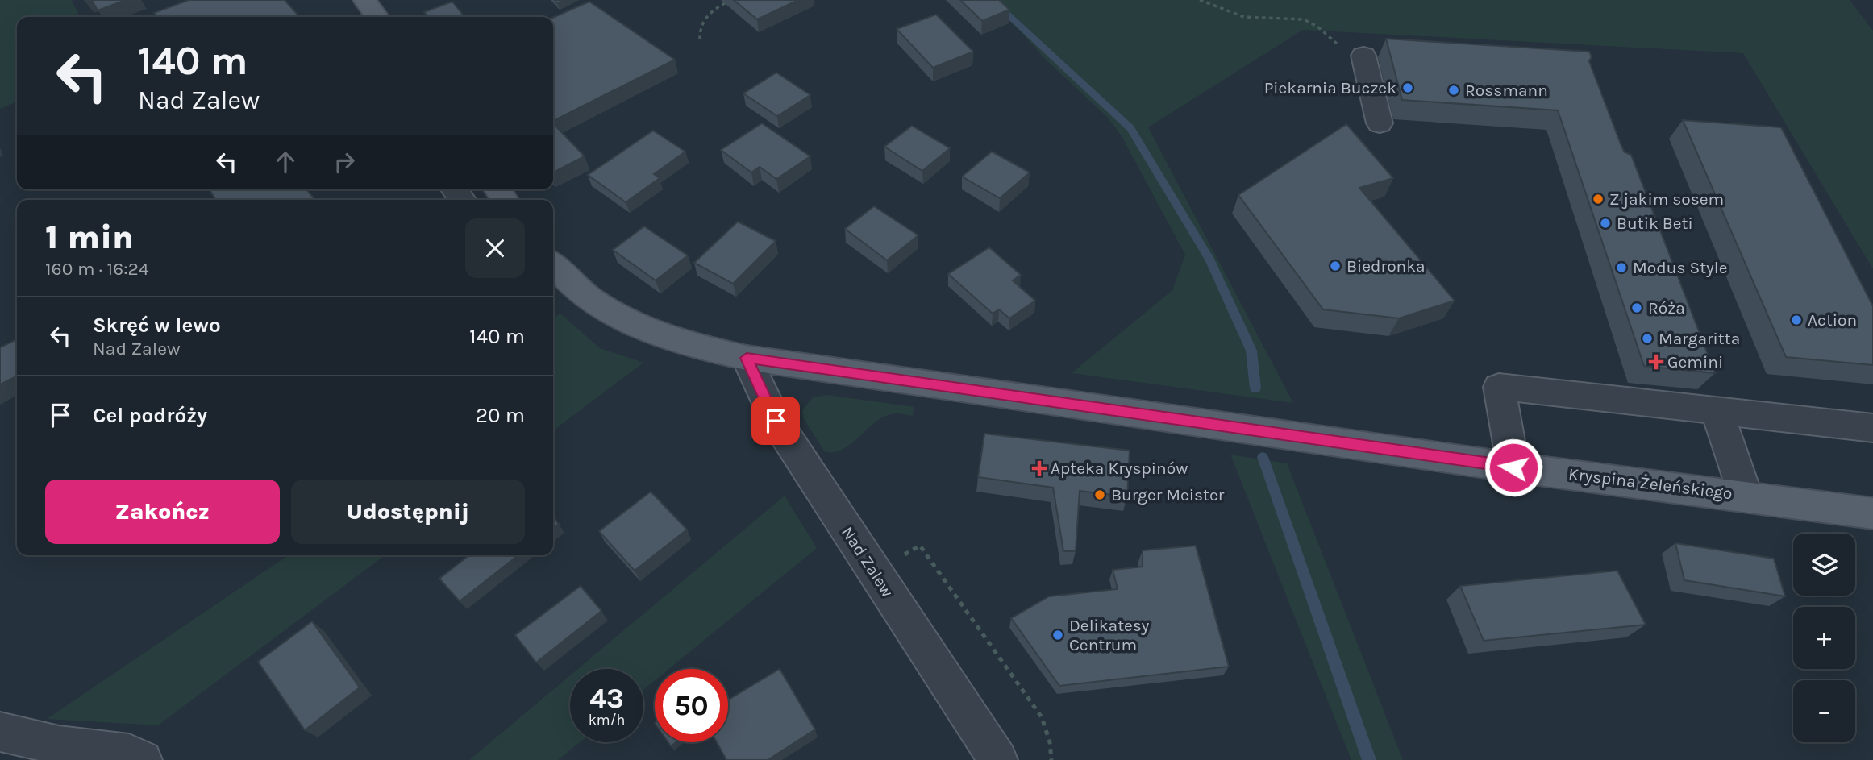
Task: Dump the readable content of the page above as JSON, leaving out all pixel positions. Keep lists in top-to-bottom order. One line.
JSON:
{"streets":{"main road":["Kryspina Żeleńskiego"],"street":["Nad Zalew"]},"crossings":[["Kryspina Żeleńskiego","Nad Zalew"]],"places":{"other":["Piekarnia Buczek","Rossmann","Z jakim sosem","Butik Beti","Biedronka","Modus Style","Róża","Action","Margaritta","Burger Meister","Delikatesy Centrum"],"health":["Gemini","Apteka Kryspinów"]},"page":{"turn":["140 m","Nad Zalew"],"heading":["1 min","160 m · 16:24"],"list":[{"name":"Skręć w lewo","note":"Nad Zalew","value":"140 m"},{"name":"Cel podróży","value":"20 m"}],"buttons":["Zakończ","Udostępnij"],"map_buttons":["+","−"],"speed":"43 km/h","limit":"50"}}
